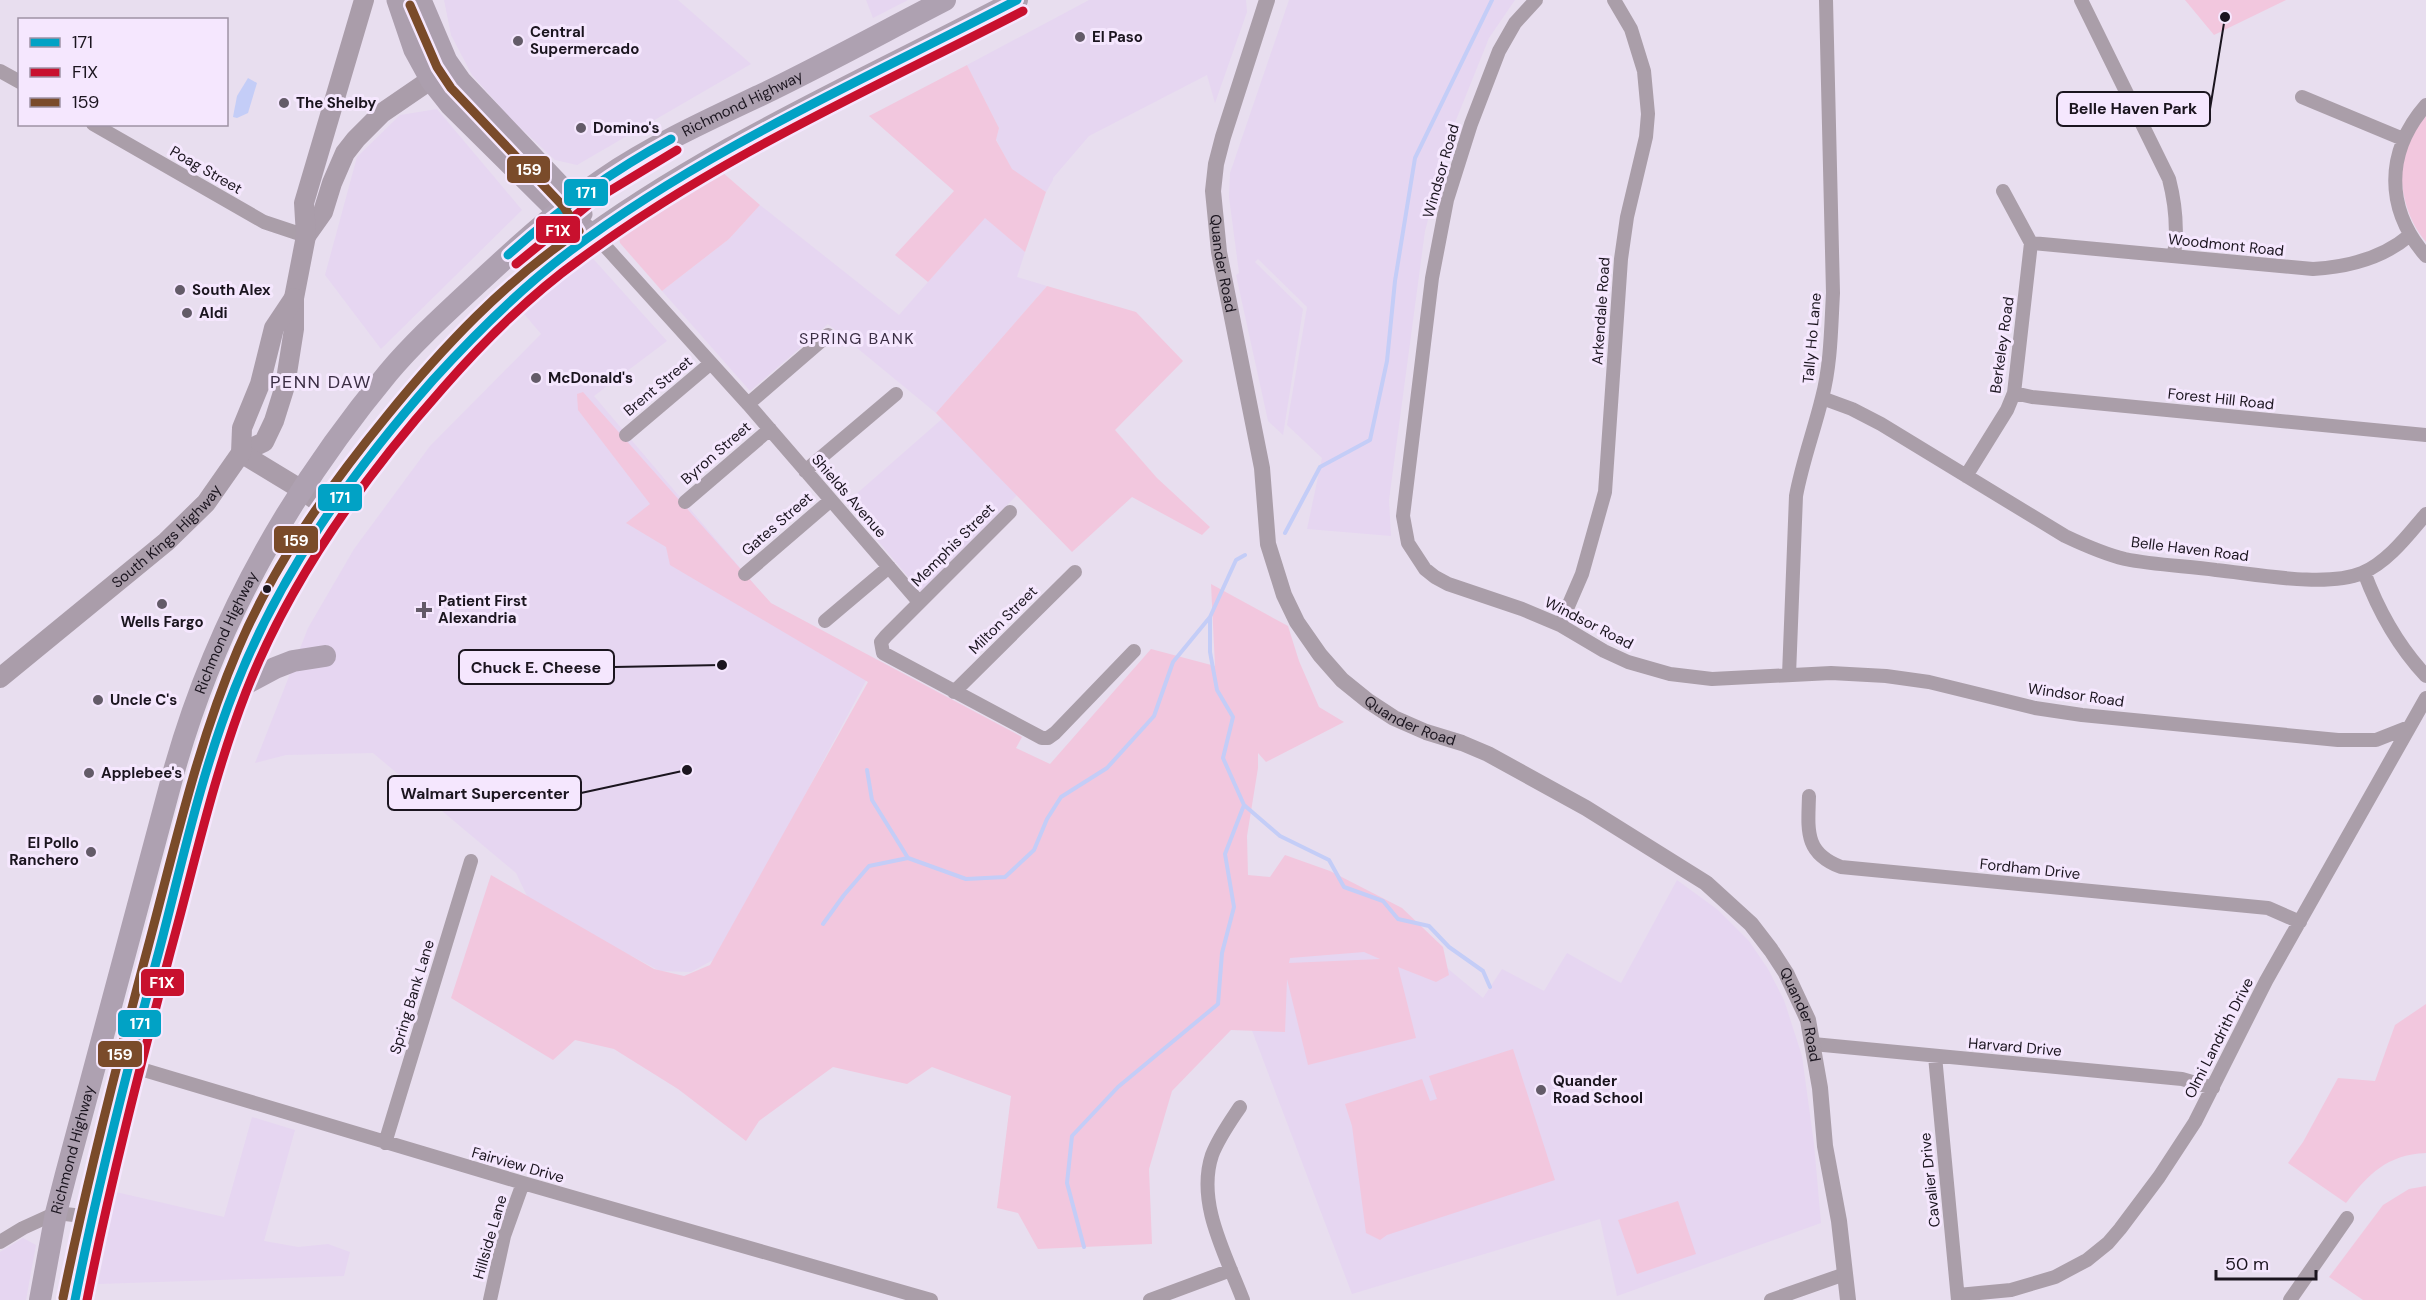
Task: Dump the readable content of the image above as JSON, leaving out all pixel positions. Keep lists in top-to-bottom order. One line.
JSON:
{"streets":{"highway":["Richmond Highway"],"main road":["South Kings Highway"],"street":["Poag Street","Windsor Road","Woodmont Road","Quander Road","Arkendale Road","Tally Ho Lane","Berkeley Road","Brent Street","Forest Hill Road","Byron Street","Shields Avenue","Gates Street","Memphis Street","Belle Haven Road","Milton Street","Fordham Drive","Spring Bank Lane","Olmi Landrith Drive","Harvard Drive","Fairview Drive","Cavalier Drive","Hillside Lane"]},"crossings":[["Richmond Highway","Shields Avenue"],["Richmond Highway","Fairview Drive"],["Windsor Road","Arkendale Road"],["Windsor Road","Tally Ho Lane"],["Windsor Road","Olmi Landrith Drive"],["Woodmont Road","Berkeley Road"],["Quander Road","Harvard Drive"],["Tally Ho Lane","Belle Haven Road"],["Berkeley Road","Forest Hill Road"],["Berkeley Road","Belle Haven Road"],["Brent Street","Shields Avenue"],["Byron Street","Shields Avenue"],["Shields Avenue","Gates Street"],["Shields Avenue","Memphis Street"],["Fordham Drive","Olmi Landrith Drive"],["Spring Bank Lane","Fairview Drive"],["Olmi Landrith Drive","Harvard Drive"],["Olmi Landrith Drive","Cavalier Drive"],["Harvard Drive","Cavalier Drive"],["Fairview Drive","Hillside Lane"]],"districts":["SPRING BANK","PENN DAW"],"places":{"other":["Belle Haven Park","El Paso","Central Supermercado","The Shelby","Domino's","South Alex","Aldi","McDonald's","Wells Fargo","Chuck E. Cheese","Uncle C's","Walmart Supercenter","Applebee's","El Pollo Ranchero","Quander Road School"],"health":["Patient First Alexandria"]},"lines":["transit line 171","transit line 159","transit line F1X"],"legend":["171","F1X","159"],"scale_bar":"50 m"}
